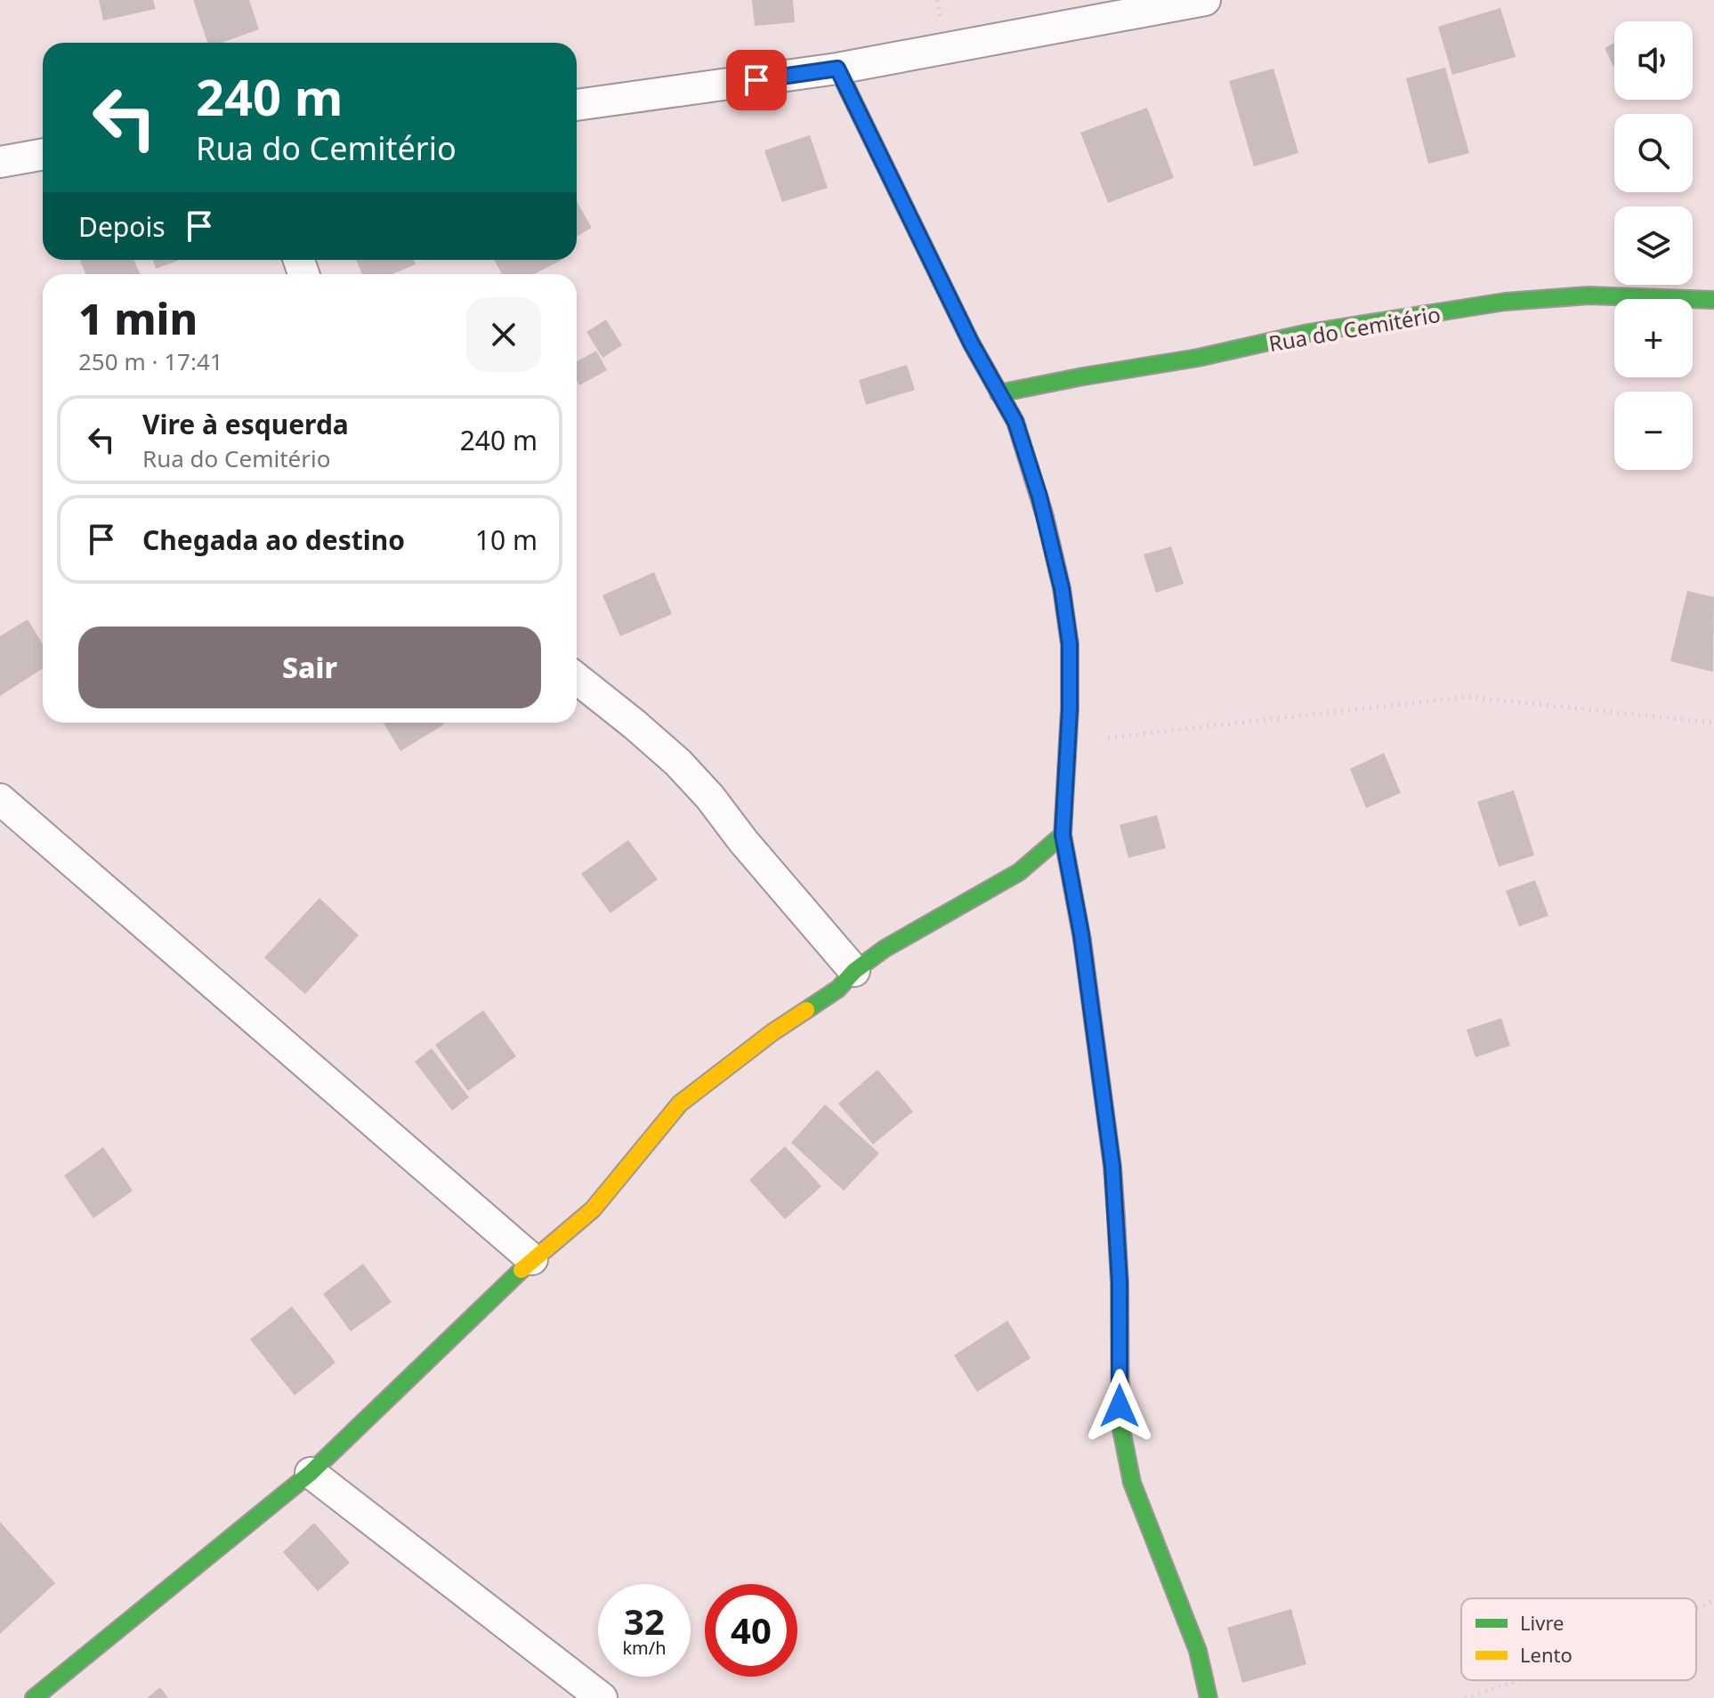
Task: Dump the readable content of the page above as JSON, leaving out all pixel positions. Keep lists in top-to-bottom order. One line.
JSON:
{"streets":{"street":["Rua do Cemitério"]},"legend":["Livre","Lento"],"page":{"map_buttons":["+","−"],"turn":["240 m","Rua do Cemitério"],"then":"Depois","heading":["1 min","250 m · 17:41"],"list":[{"name":"Vire à esquerda","note":"Rua do Cemitério","value":"240 m"},{"name":"Chegada ao destino","value":"10 m"}],"buttons":"Sair","speed":"32 km/h","limit":"40"}}
